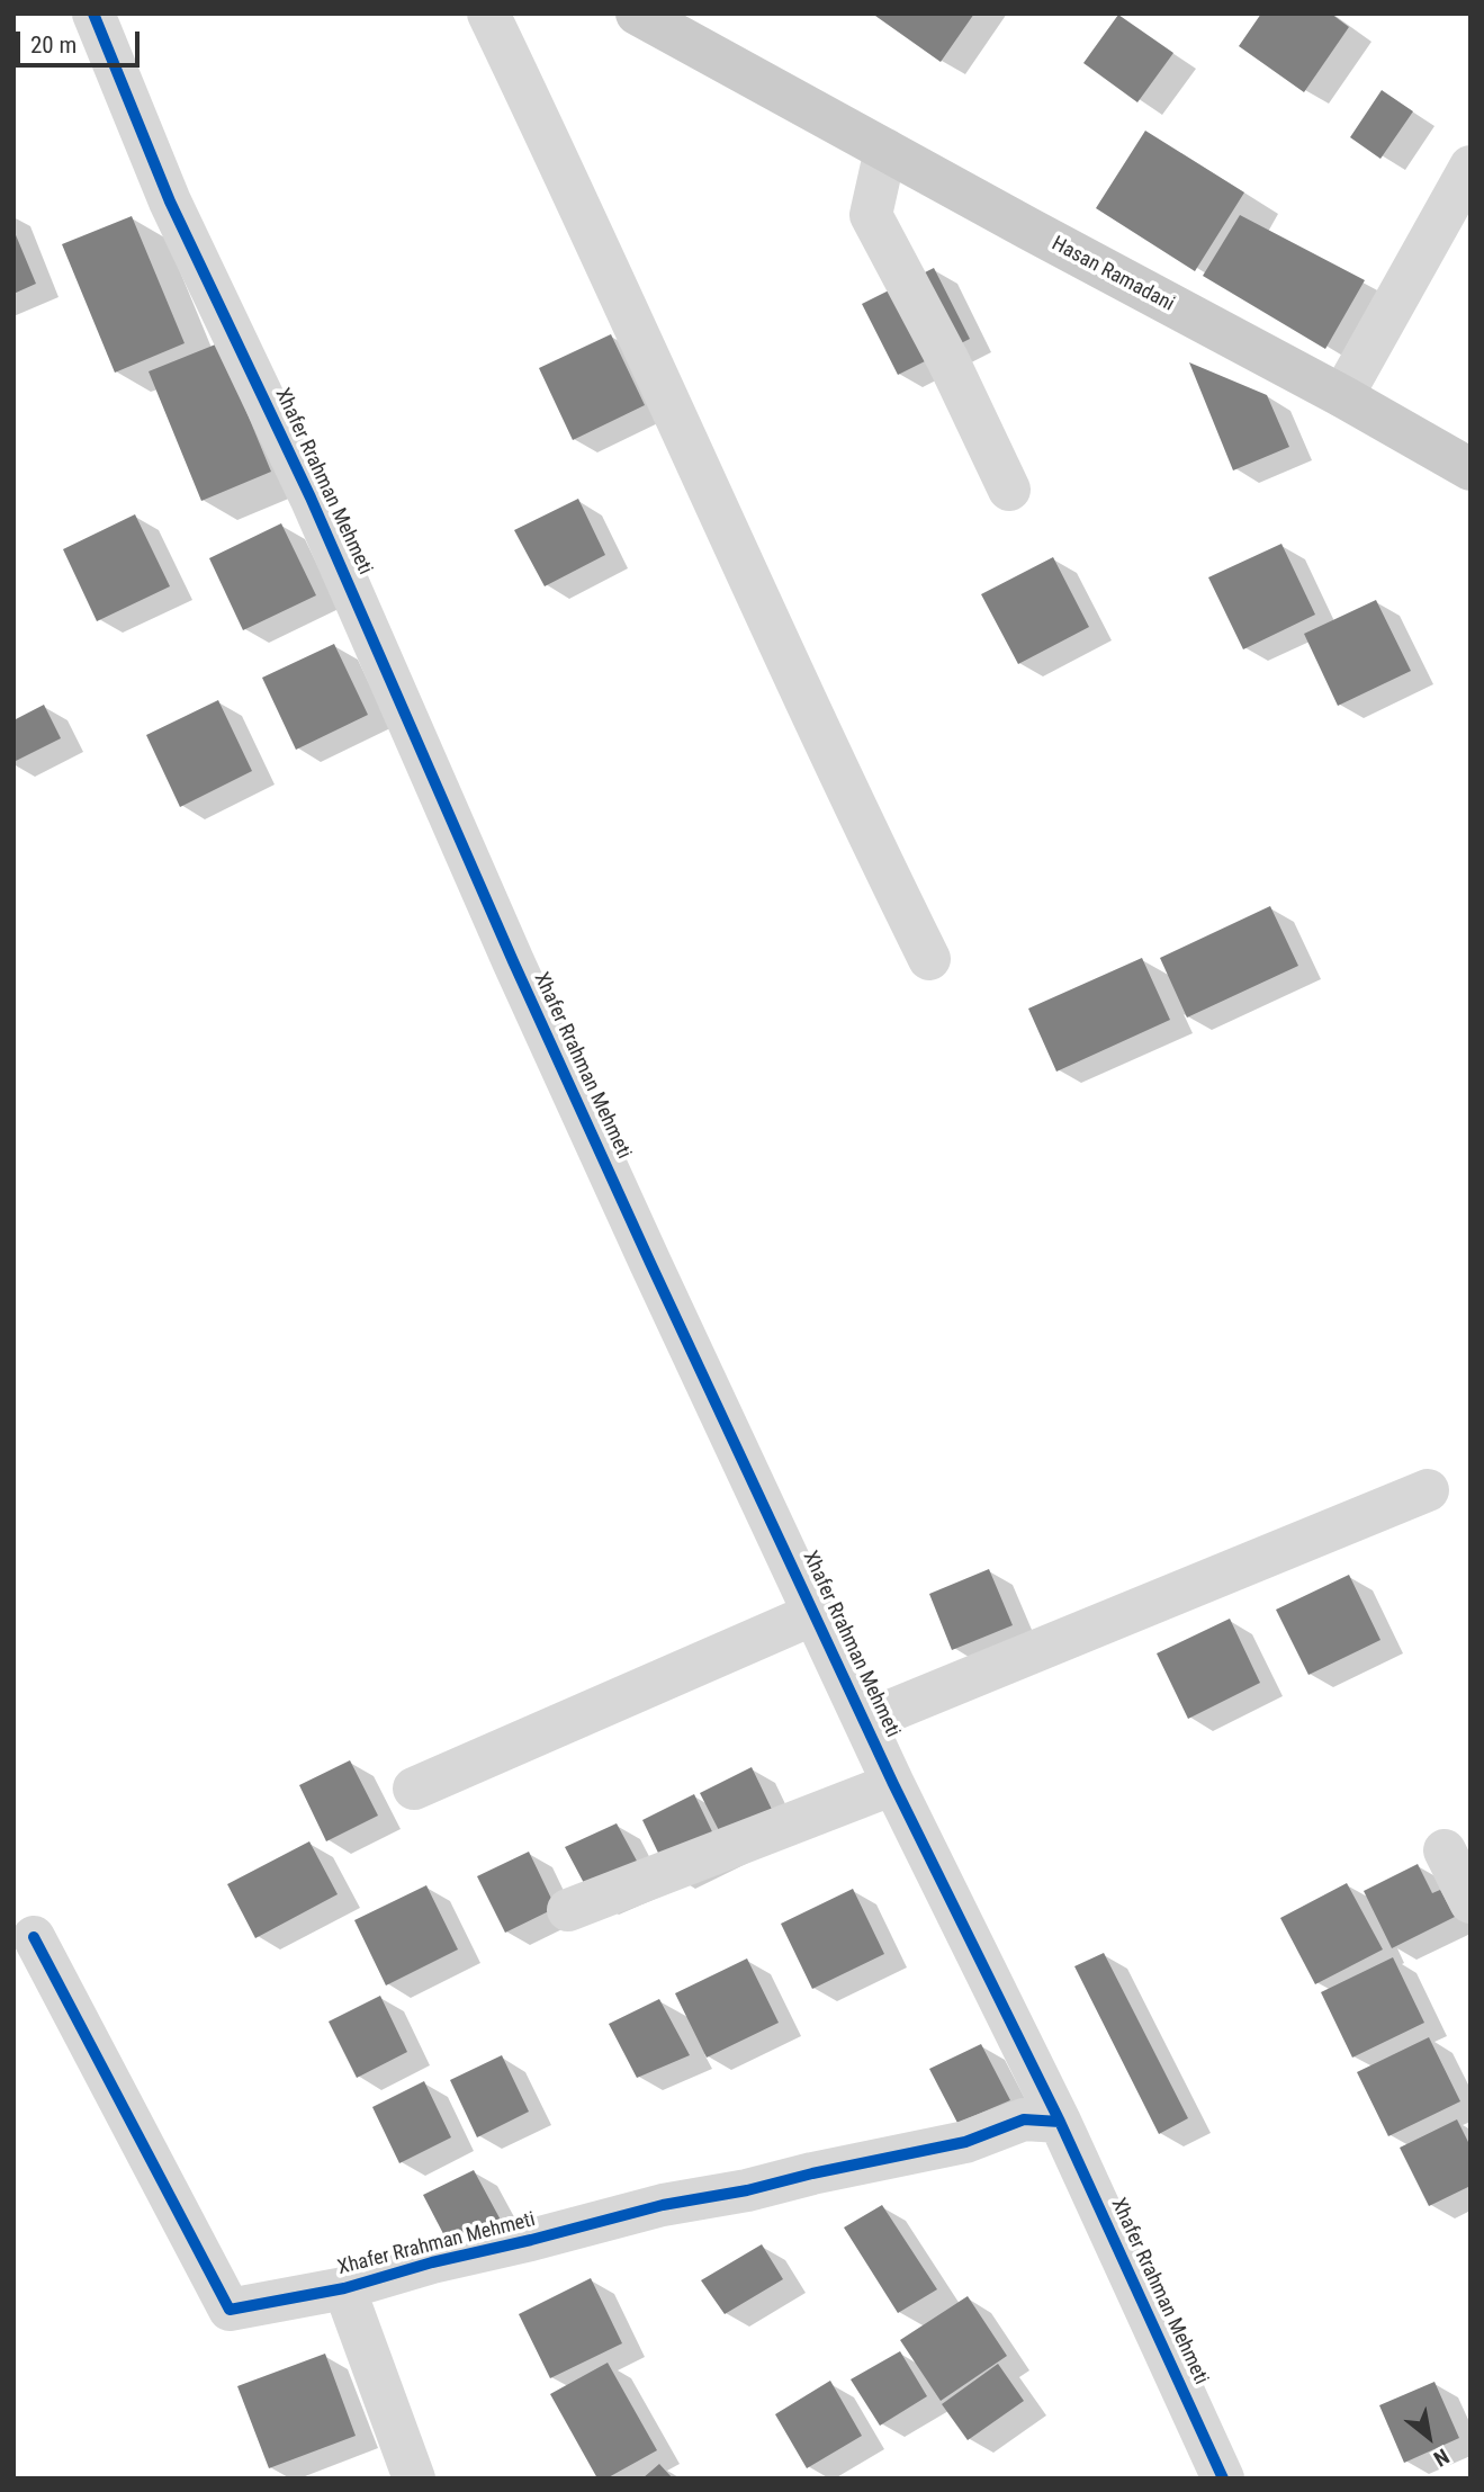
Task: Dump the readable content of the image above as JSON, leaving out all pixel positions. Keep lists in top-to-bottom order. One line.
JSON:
{"streets":{"main road":["Hasan Ramadani"],"street":["Xhafer Rrahman Mehmeti"]},"scale_bar":"20 m","north":"bottom right"}
